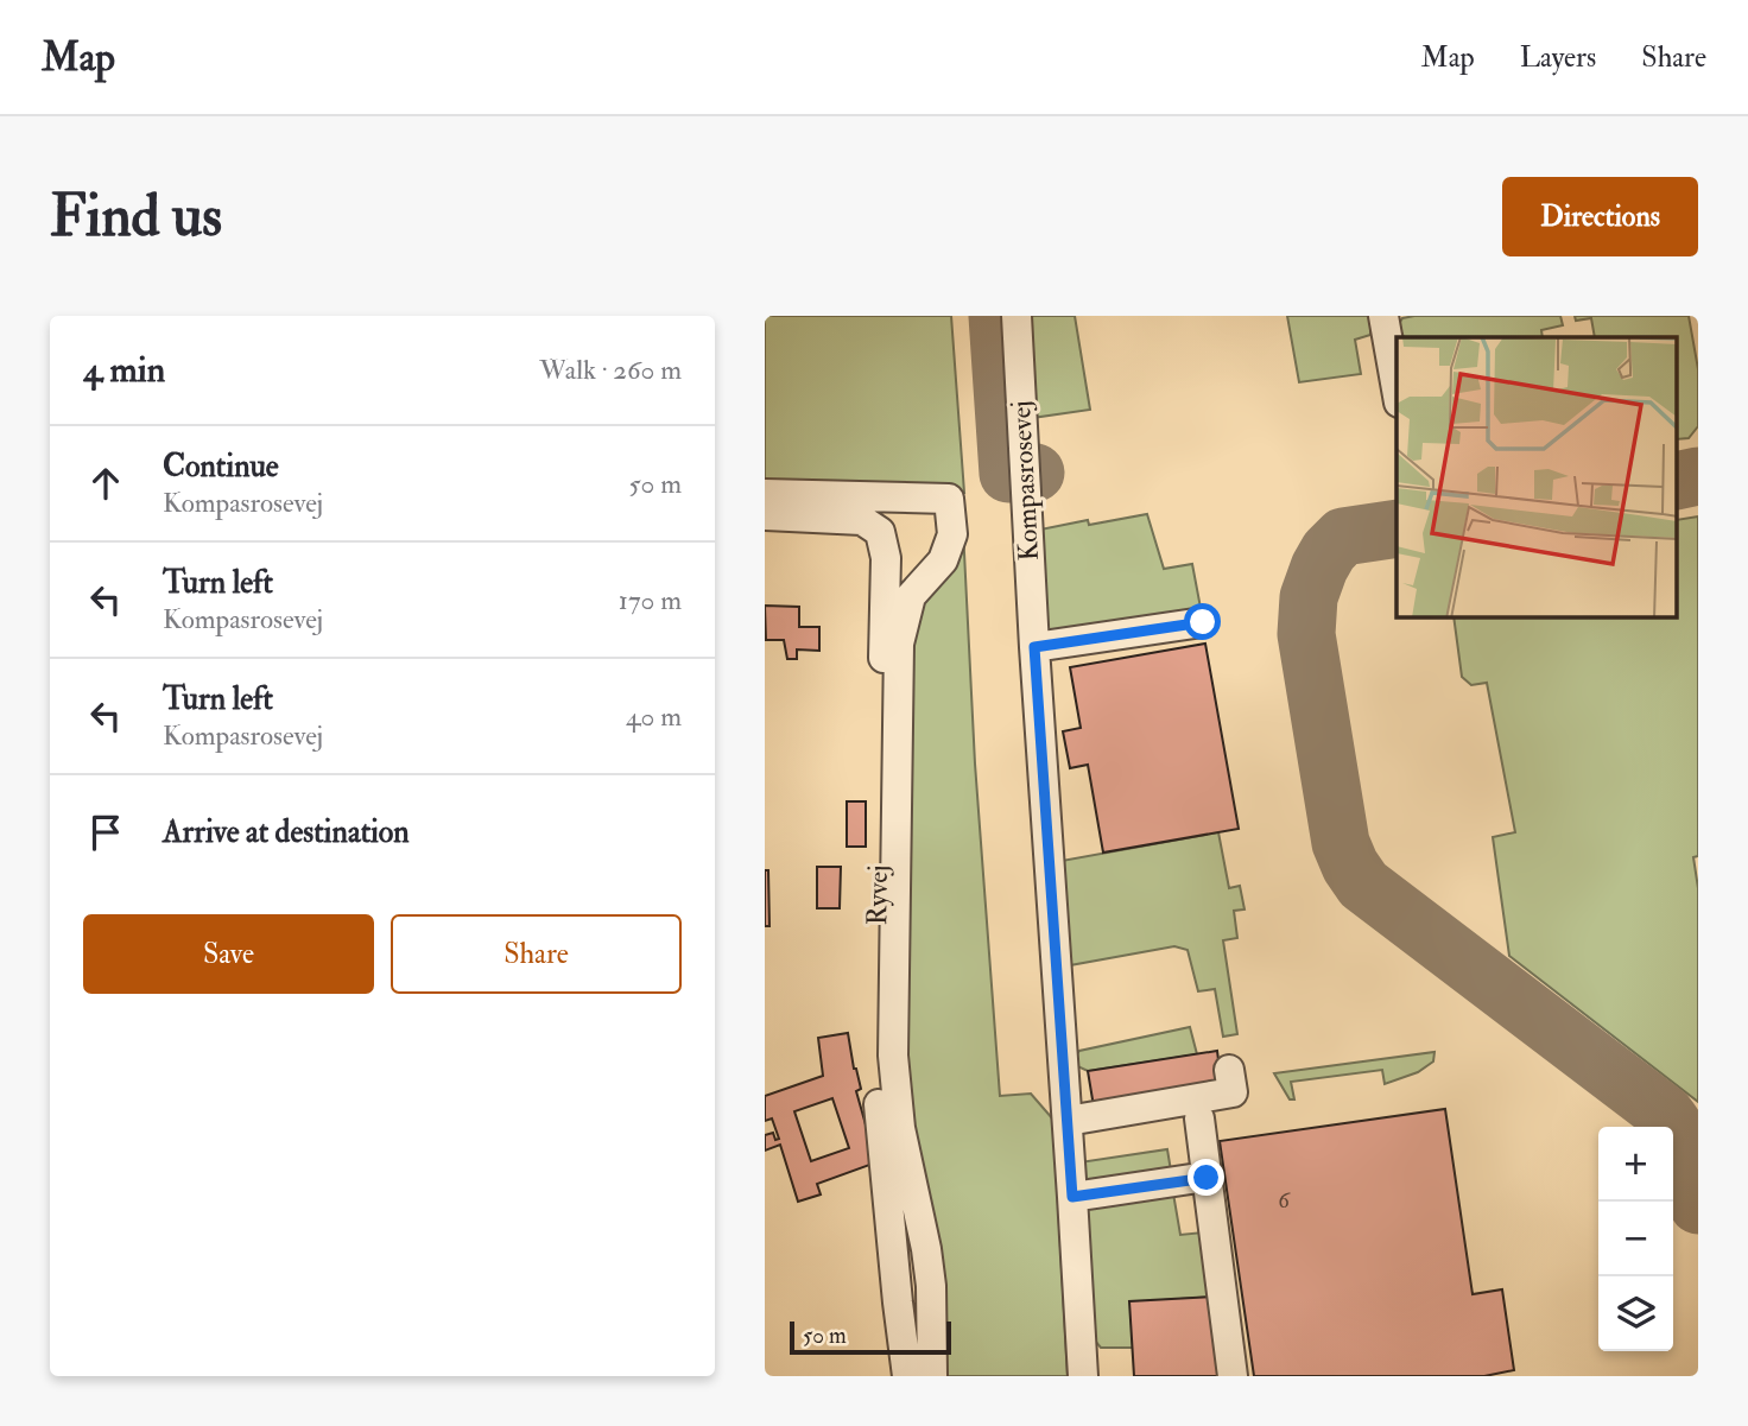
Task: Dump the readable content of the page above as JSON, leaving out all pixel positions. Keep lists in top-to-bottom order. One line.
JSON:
{"streets":{"street":["Kompasrosevej","Ryvej"]},"house_numbers":["6"],"scale_bar":"50 m","page":{"header":"Map","nav":["Map","Layers","Share"],"buttons":["Directions",["Save","Share"]],"title":"Find us","heading":["4 min","Walk · 260 m"],"list":[["Continue","Kompasrosevej","50 m"],["Turn left","Kompasrosevej","170 m"],["Turn left","Kompasrosevej","40 m"],"Arrive at destination"],"map_buttons":["+","−"],"scale":"50 m"}}
